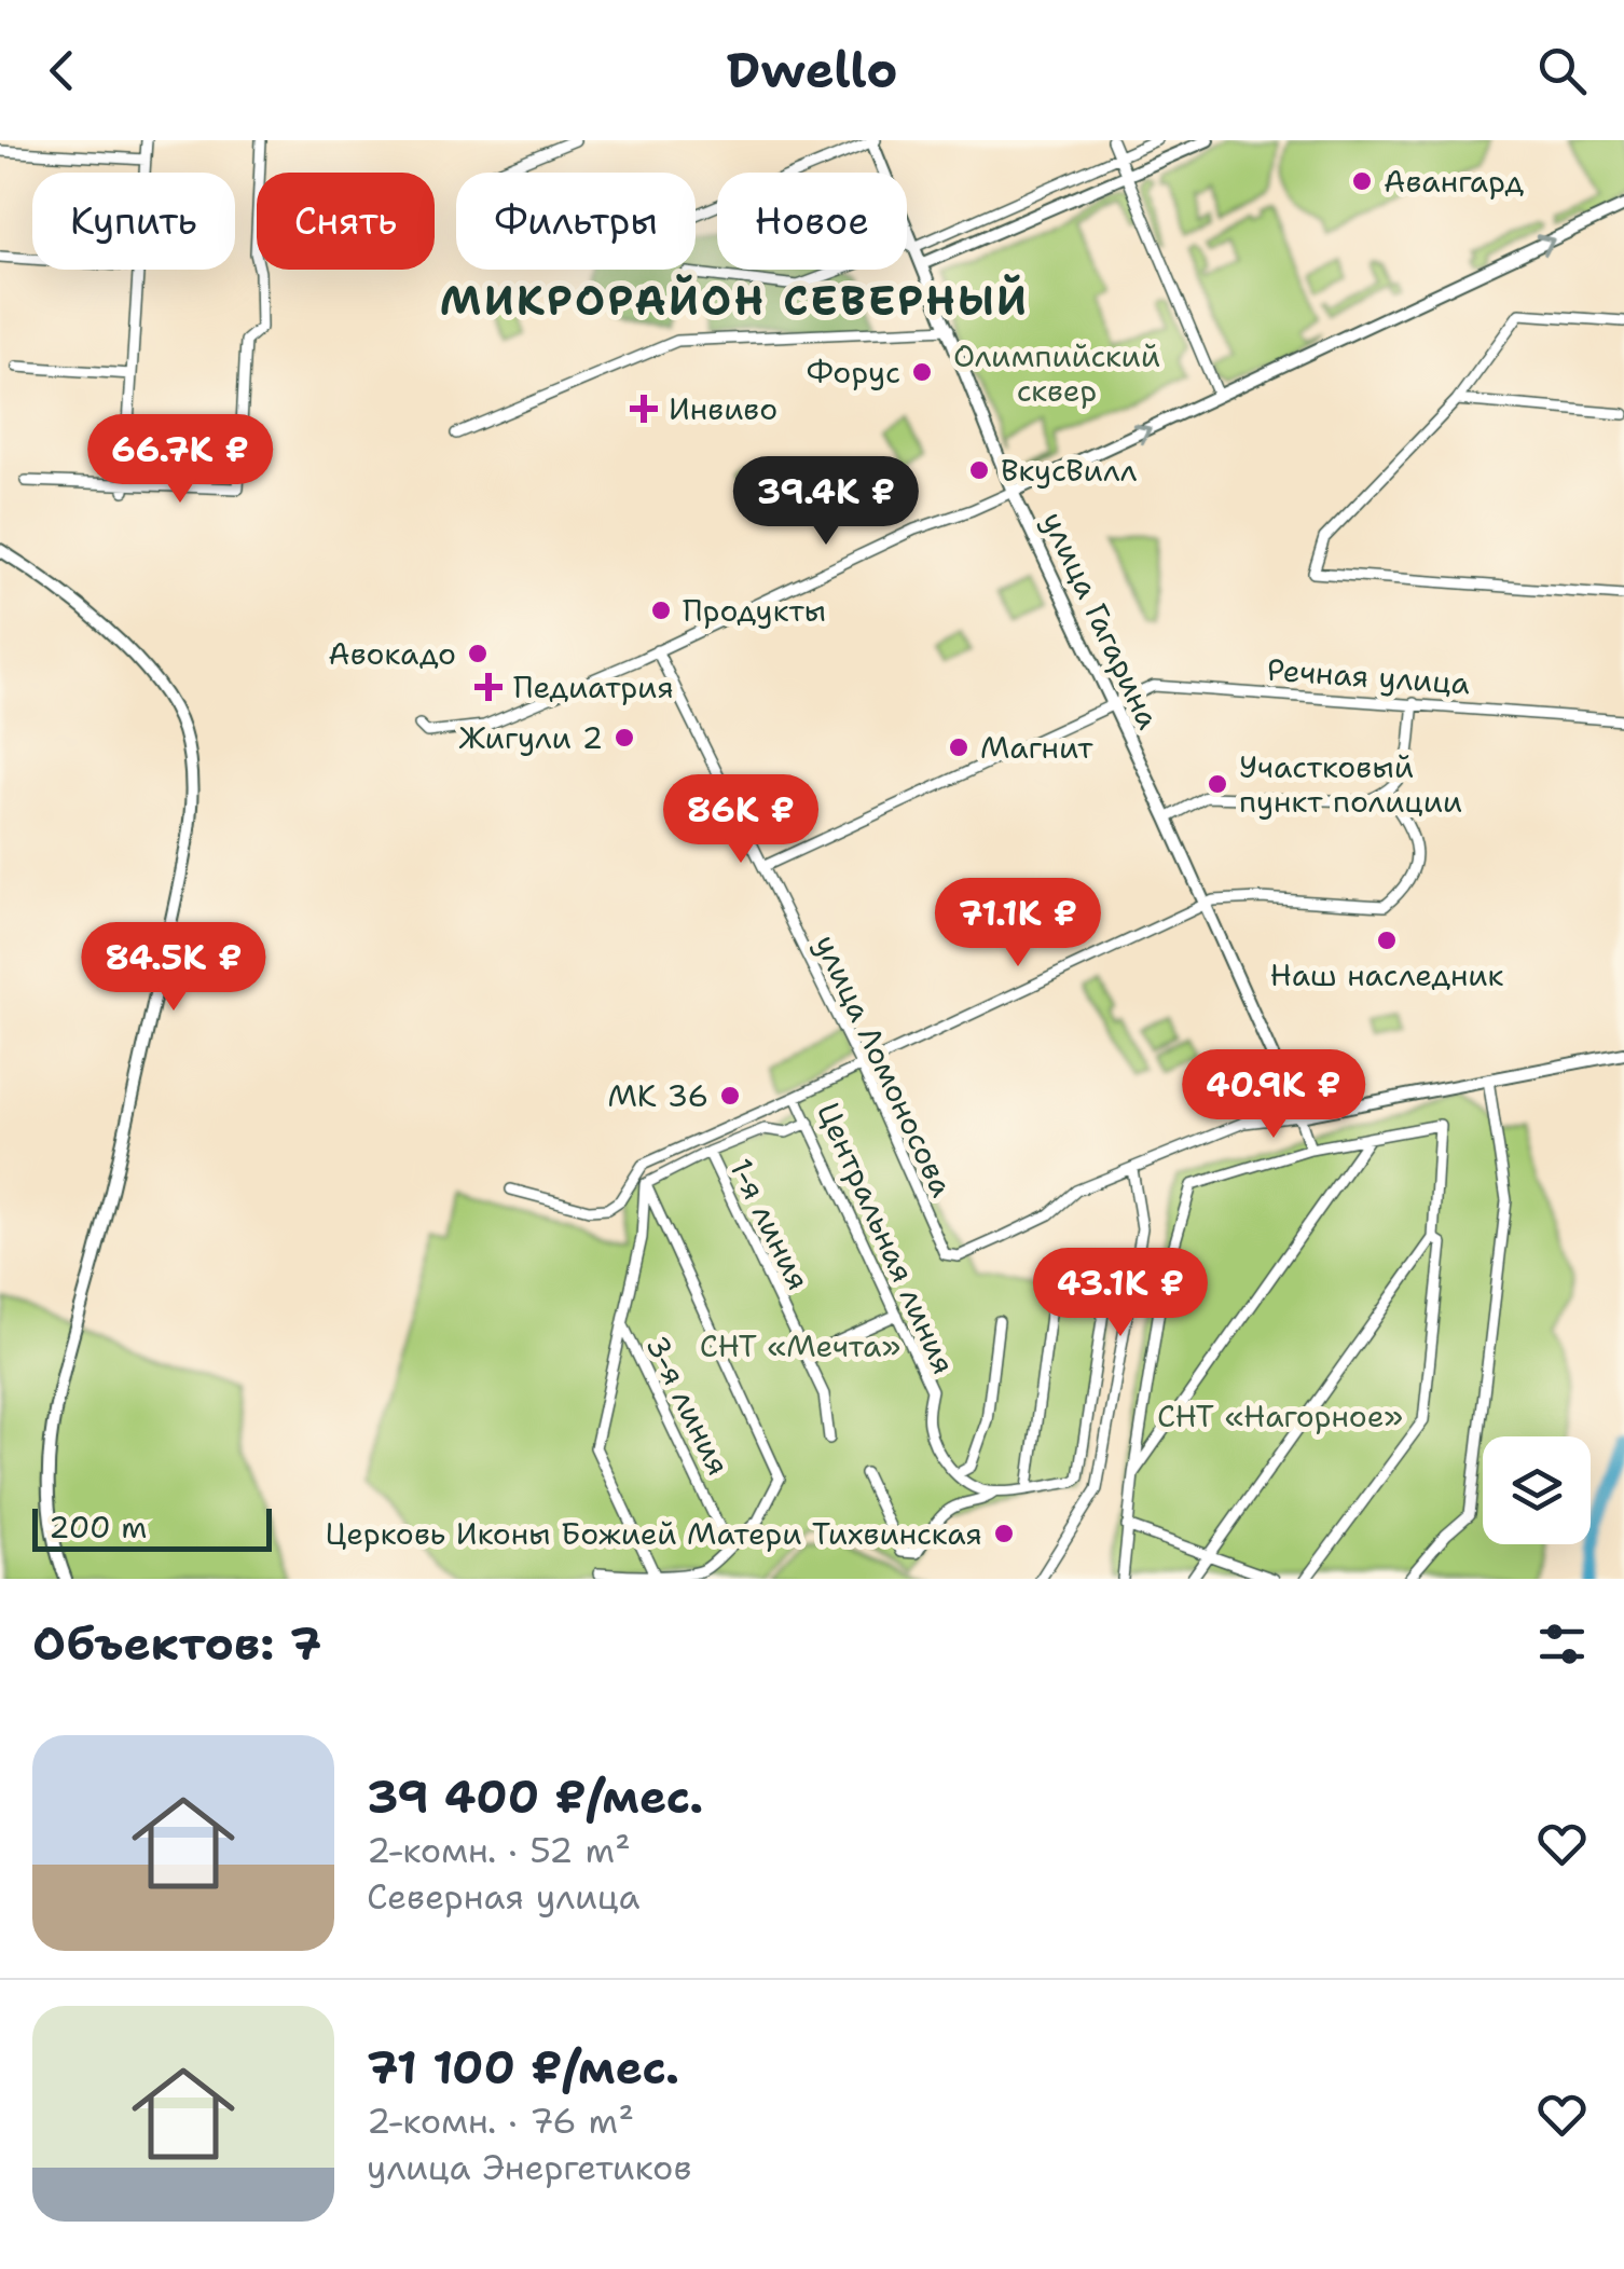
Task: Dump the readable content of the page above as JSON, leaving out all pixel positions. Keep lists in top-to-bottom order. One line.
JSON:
{"streets":{"street":["улица Гагарина","Речная улица","улица Ломоносова","1-я линия","Центральная линия","3-я линия"]},"crossings":[["улица Гагарина","Речная улица"],["Речная улица","улица Ломоносова"]],"districts":["МИКРОРАЙОН СЕВЕРНЫЙ"],"parks":["Олимпийский сквер","СНТ «Мечта»","СНТ «Нагорное»"],"places":{"other":["Авангард","Форус","ВкусВилл","Продукты","Авокадо","Жигули 2","Магнит","Участковый пункт полиции","Наш наследник","МК 36","Церковь Иконы Божией Матери Тихвинская"],"health":["Инвиво","Педиатрия"]},"scale_bar":"200 m","page":{"header":"Dwello","chip":["Купить","Снять","Фильтры","Новое"],"price":["66.7K ₽","39.4K ₽","86K ₽","71.1K ₽","84.5K ₽","40.9K ₽","43.1K ₽"],"scale":"200 m","heading":"Объектов: 7","list":[{"name":"39 400 ₽/мес.","note":"2-комн. · 52 m² · Северная улица"},{"name":"71 100 ₽/мес.","note":"2-комн. · 76 m² · улица Энергетиков"}]}}
